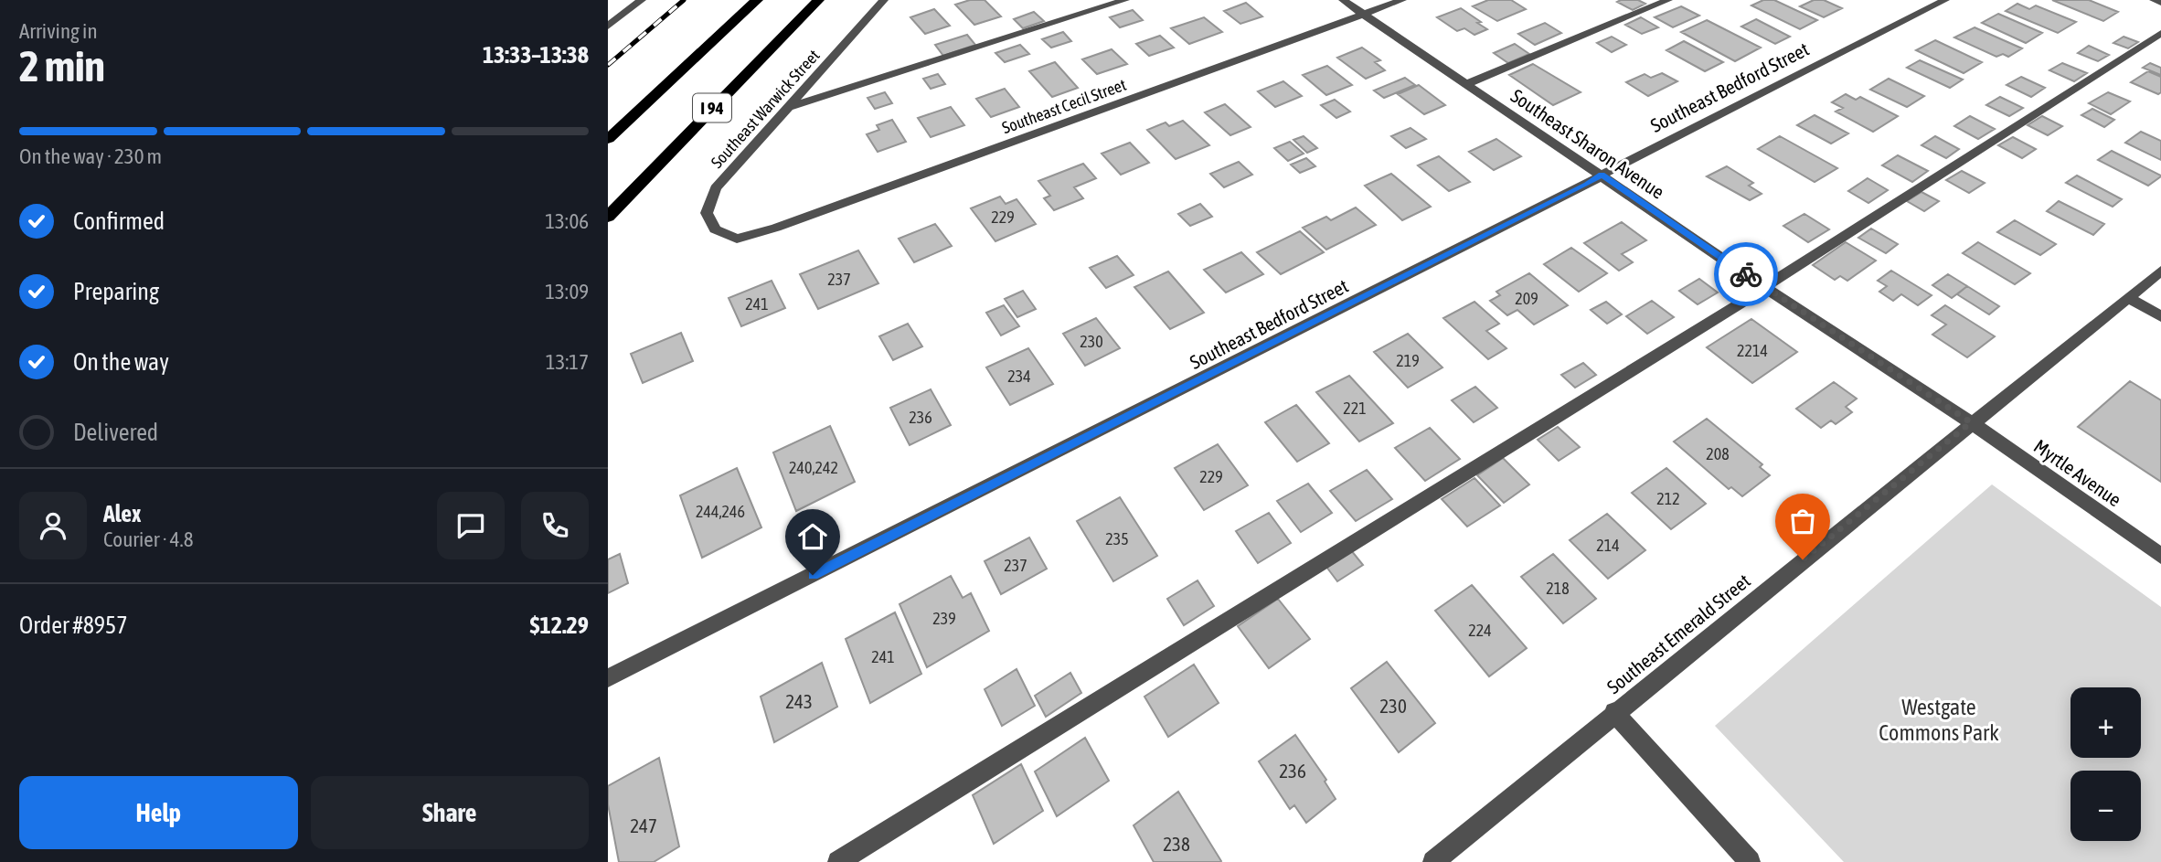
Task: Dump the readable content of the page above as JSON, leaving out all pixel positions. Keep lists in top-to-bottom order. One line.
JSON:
{"streets":{"highway":["I 94"],"street":["Southeast Bedford Street","Southeast Cecil Street","Southeast Warwick Street","Southeast Sharon Avenue","Myrtle Avenue","Southeast Emerald Street"]},"crossings":[["Southeast Bedford Street","Southeast Sharon Avenue"],["Southeast Cecil Street","Southeast Warwick Street"],["Southeast Cecil Street","Southeast Sharon Avenue"],["Southeast Sharon Avenue","Myrtle Avenue"],["Southeast Sharon Avenue","Southeast Emerald Street"],["Myrtle Avenue","Southeast Emerald Street"]],"parks":["Westgate Commons Park"],"house_numbers":["229","237","209","241","230","2214","219","234","221","236","208","240,242","229","212","244,246","235","214","237","218","239","224","241","243","230","236","247","238"],"page":{"heading":["2 min","Arriving in","13:33–13:38"],"panel":["Alex","Courier · 4.8","Order #8957","$12.29"],"bar":"On the way · 230 m","list":[["Confirmed","13:06"],["Preparing","13:09"],["On the way","13:17"],"Delivered"],"map_buttons":["+","−"],"buttons":["Help","Share"]}}
